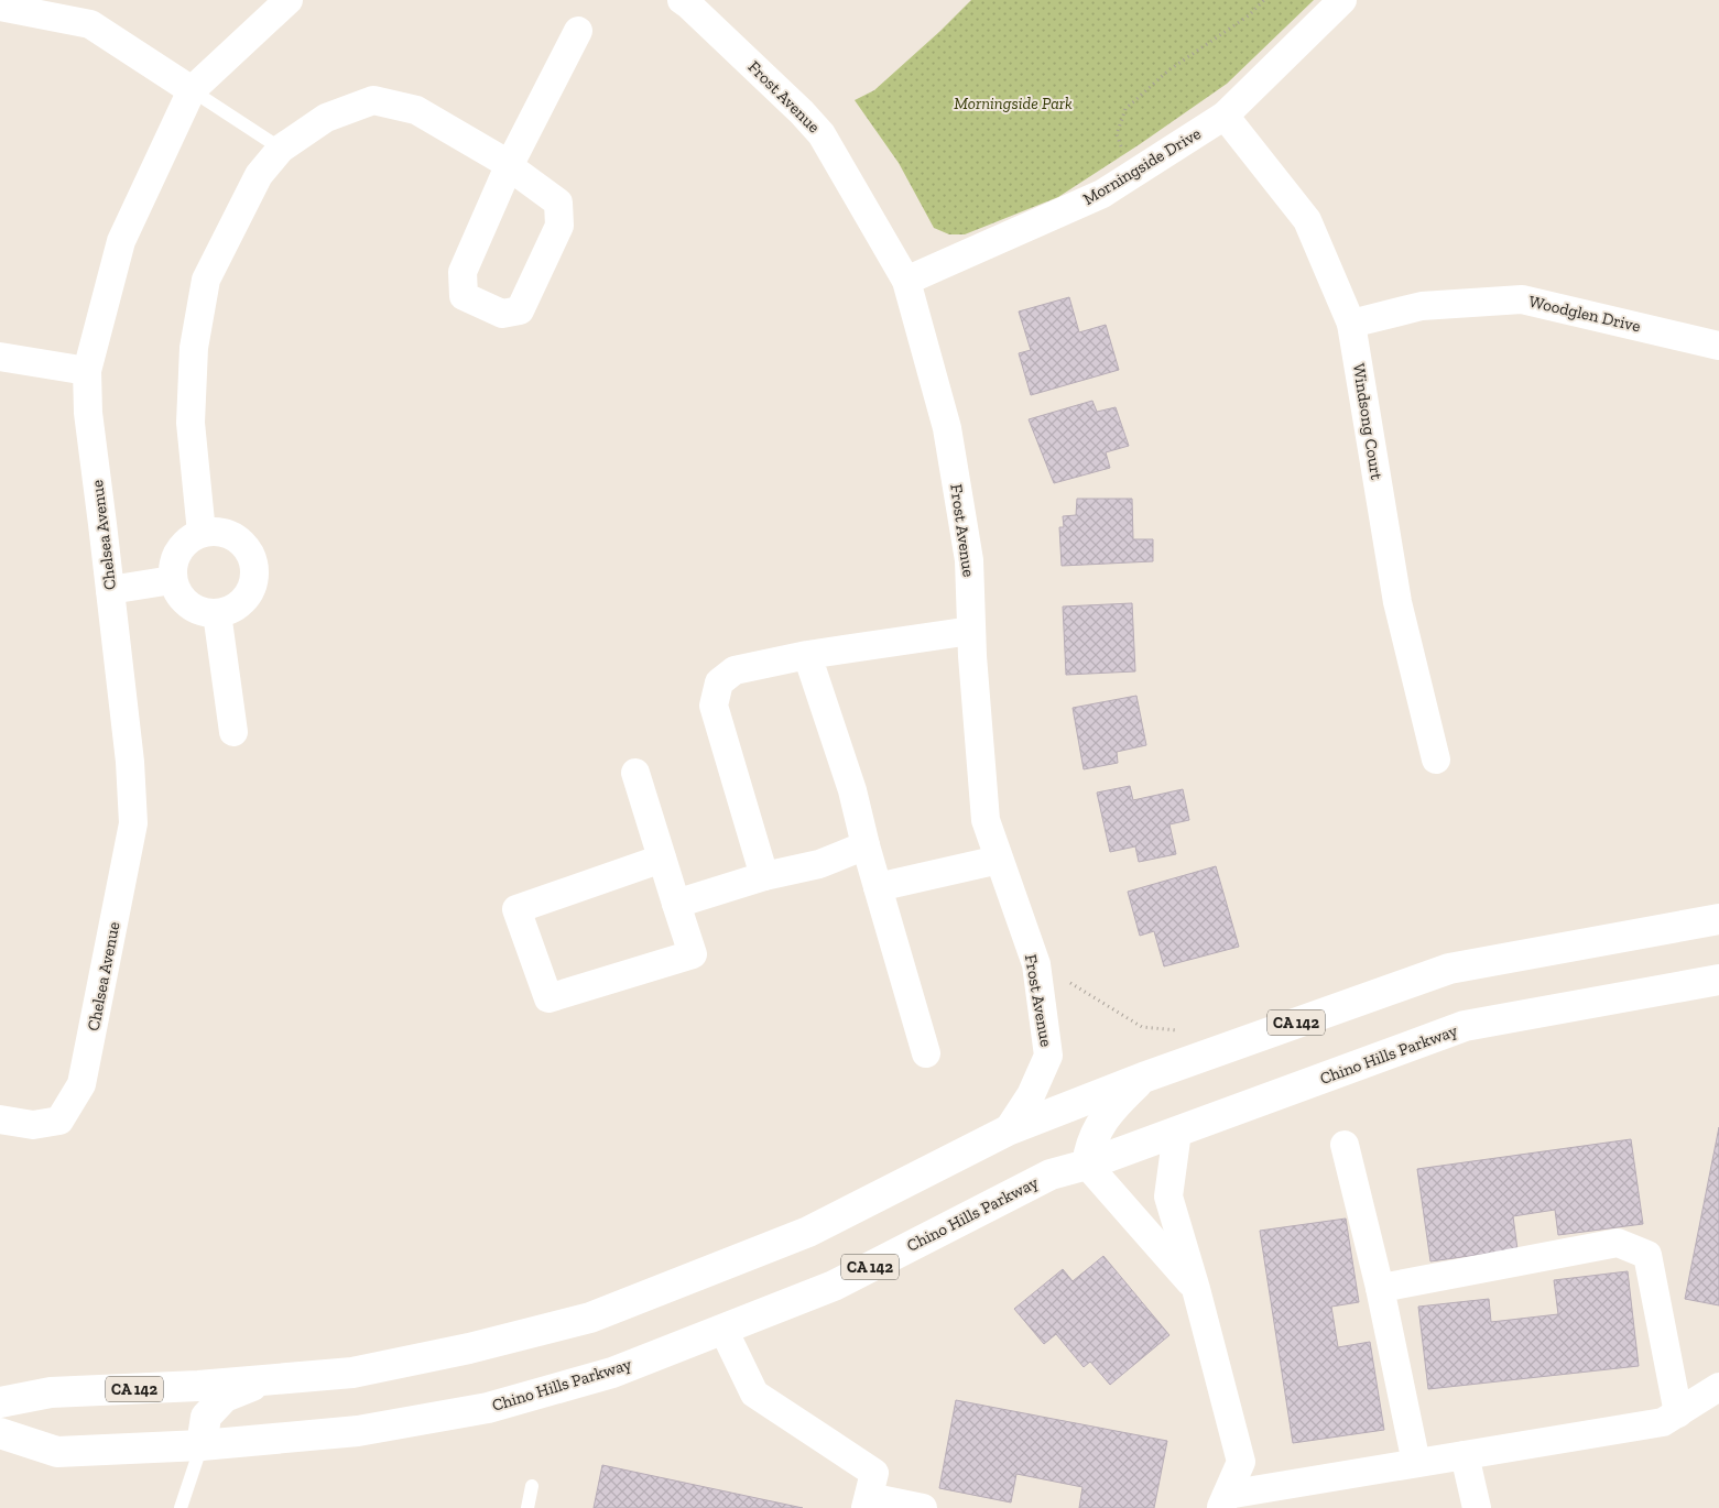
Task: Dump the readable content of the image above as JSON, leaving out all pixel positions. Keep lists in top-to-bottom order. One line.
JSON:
{"streets":{"main road":["CA 142","Chino Hills Parkway"],"street":["Frost Avenue","Morningside Drive","Woodglen Drive","Windsong Court","Chelsea Avenue"]},"crossings":[["Frost Avenue","Morningside Drive"],["Frost Avenue","CA 142"],["Morningside Drive","Windsong Court"],["Woodglen Drive","Windsong Court"]],"parks":["Morningside Park"]}
